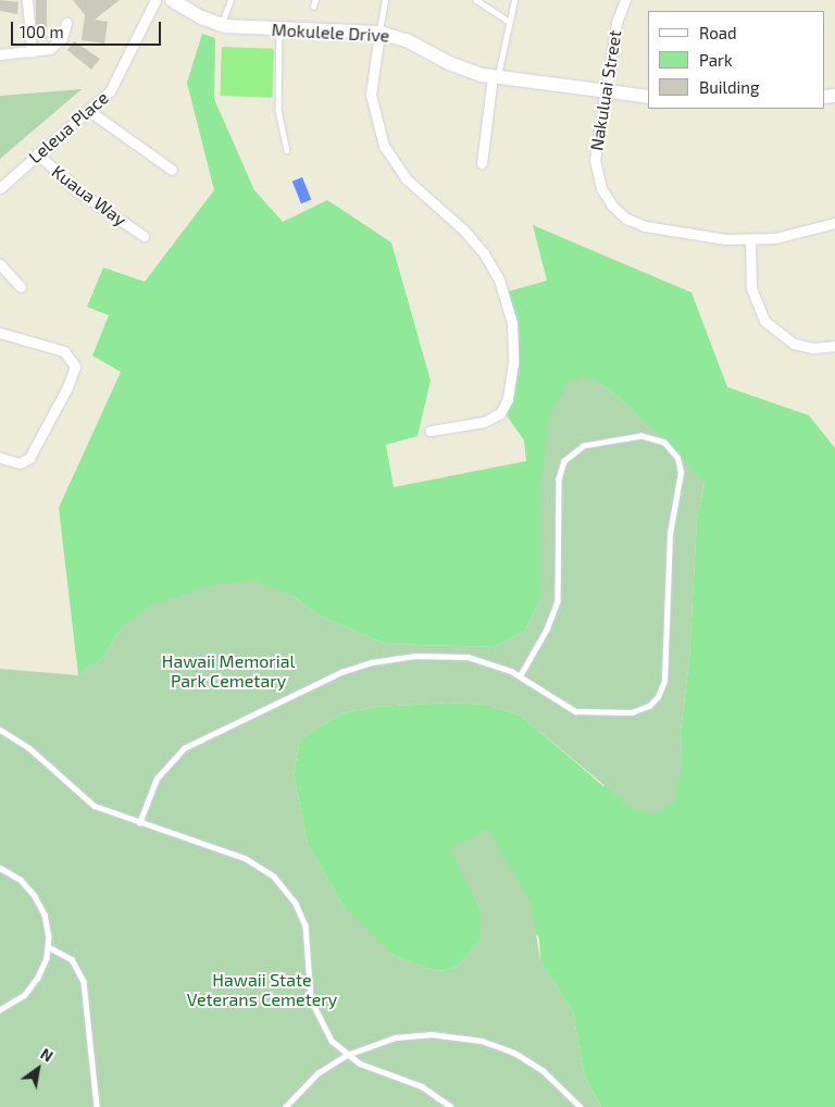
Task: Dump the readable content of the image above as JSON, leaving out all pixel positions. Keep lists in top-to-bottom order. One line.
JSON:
{"streets":{"street":["Mokulele Drive","Nakuluai Street","Leleua Place","Kuaua Way"]},"crossings":[["Mokulele Drive","Nakuluai Street"],["Leleua Place","Kuaua Way"]],"parks":["Hawaii Memorial Park Cemetary","Hawaii State Veterans Cemetery"],"legend":["Road","Park","Building"],"scale_bar":"100 m","north":"top right"}
